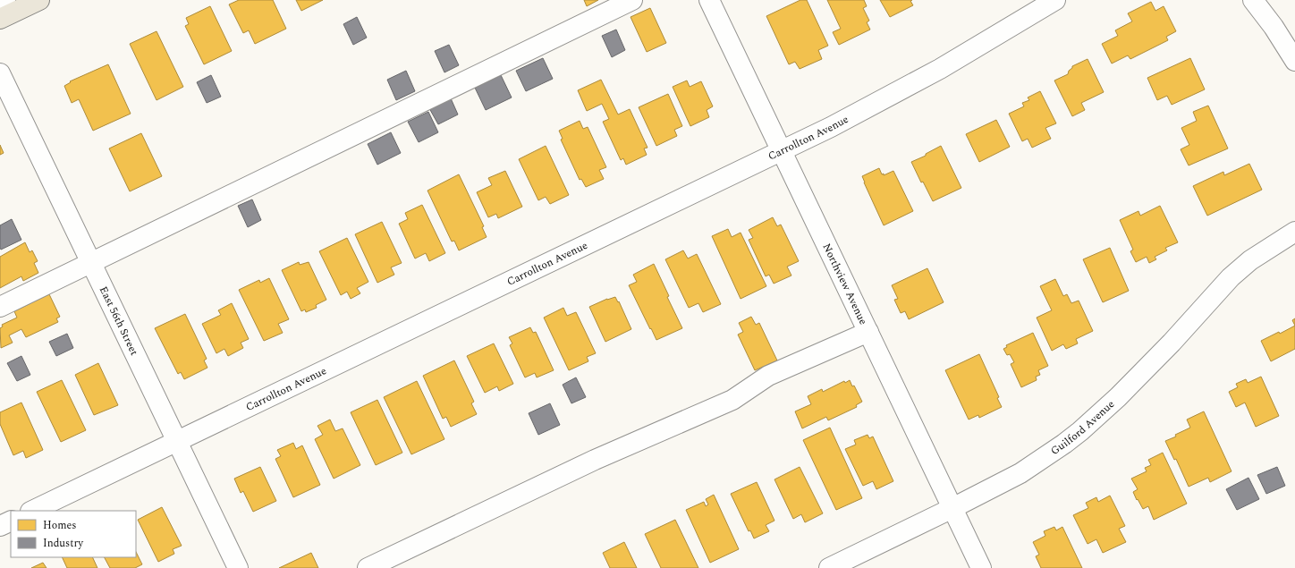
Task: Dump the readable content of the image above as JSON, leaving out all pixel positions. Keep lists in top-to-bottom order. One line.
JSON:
{"streets":{"street":["Carrollton Avenue","Northview Avenue","East 56th Street","Guilford Avenue"]},"crossings":[["Carrollton Avenue","Northview Avenue"],["Carrollton Avenue","East 56th Street"],["Northview Avenue","Guilford Avenue"]],"legend":["Homes","Industry"]}
